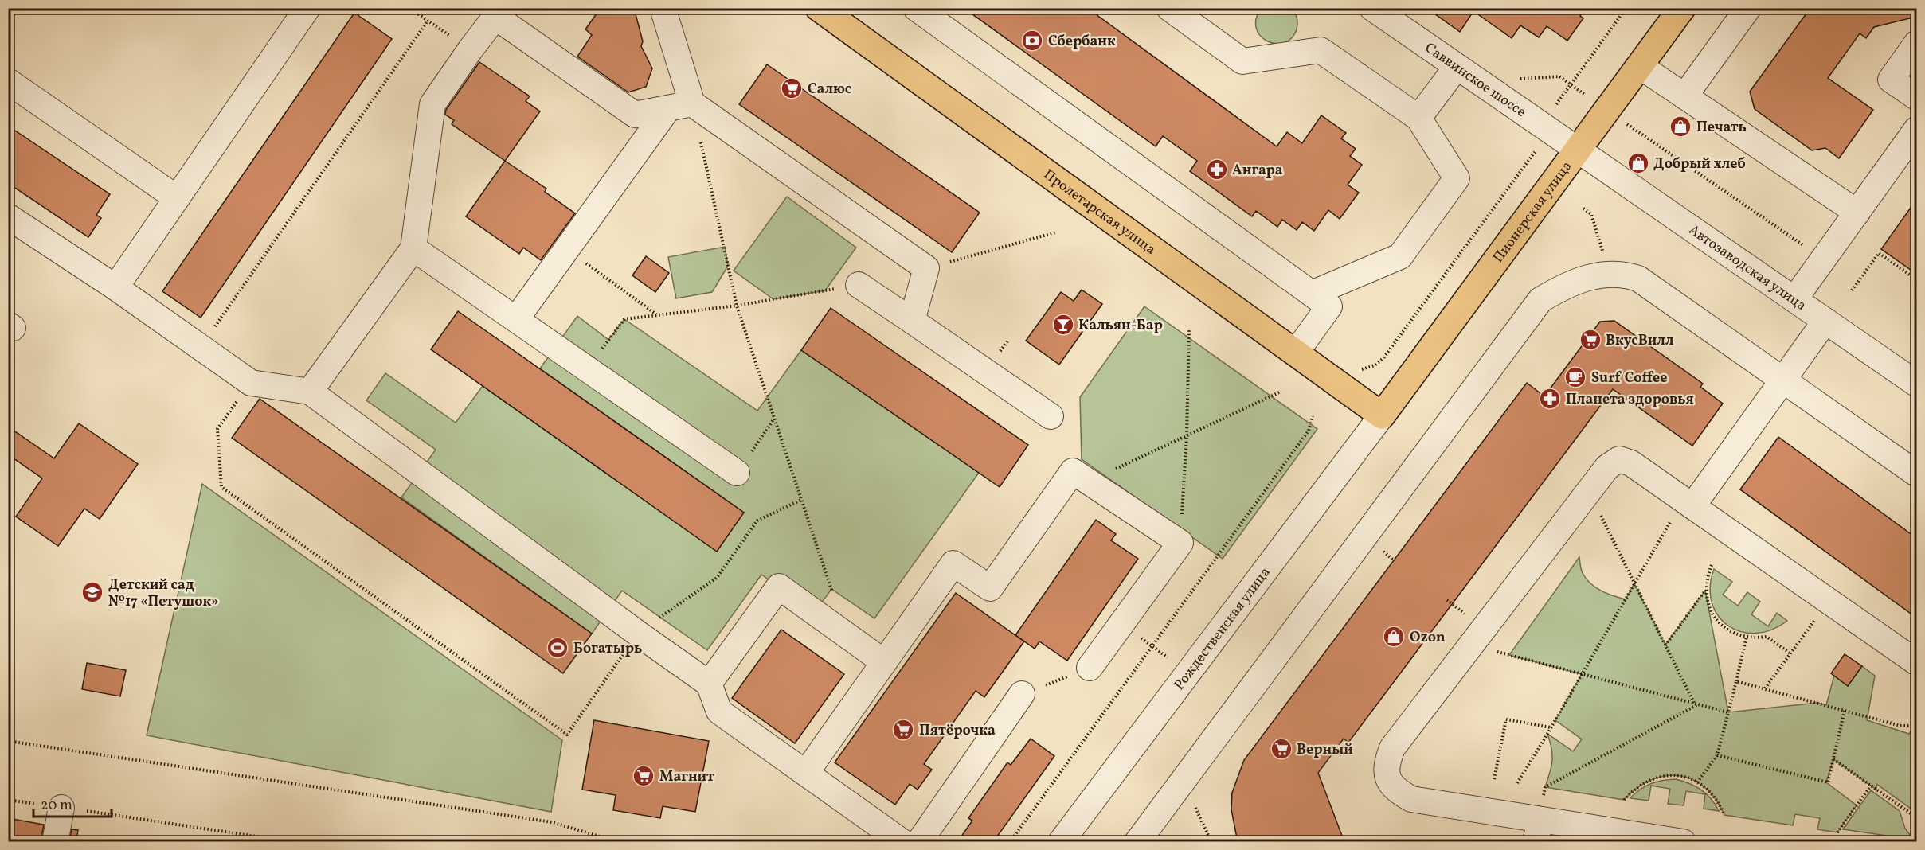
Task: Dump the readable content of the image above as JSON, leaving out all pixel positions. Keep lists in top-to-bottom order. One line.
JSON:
{"streets":{"main road":["Пролетарская улица","Пионерская улица"],"street":["Саввинское шоссе","Автозаводская улица","Рождественская улица"]},"crossings":[["Саввинское шоссе","Пионерская улица"],["Саввинское шоссе","Автозаводская улица"],["Пролетарская улица","Пионерская улица"],["Пролетарская улица","Рождественская улица"],["Пионерская улица","Автозаводская улица"],["Пионерская улица","Рождественская улица"]],"places":{"bank":["Сбербанк"],"supermarket":["Салюс","ВкусВилл","Пятёрочка","Верный","Магнит"],"shop":["Печать","Добрый хлеб","Ozon"],"pharmacy":["Ангара","Планета здоровья"],"bar":["Кальян-Бар"],"cafe":["Surf Coffee"],"school or university":["Детский сад №17 «Петушок»"],"sports":["Богатырь"]},"scale_bar":"20 m"}
